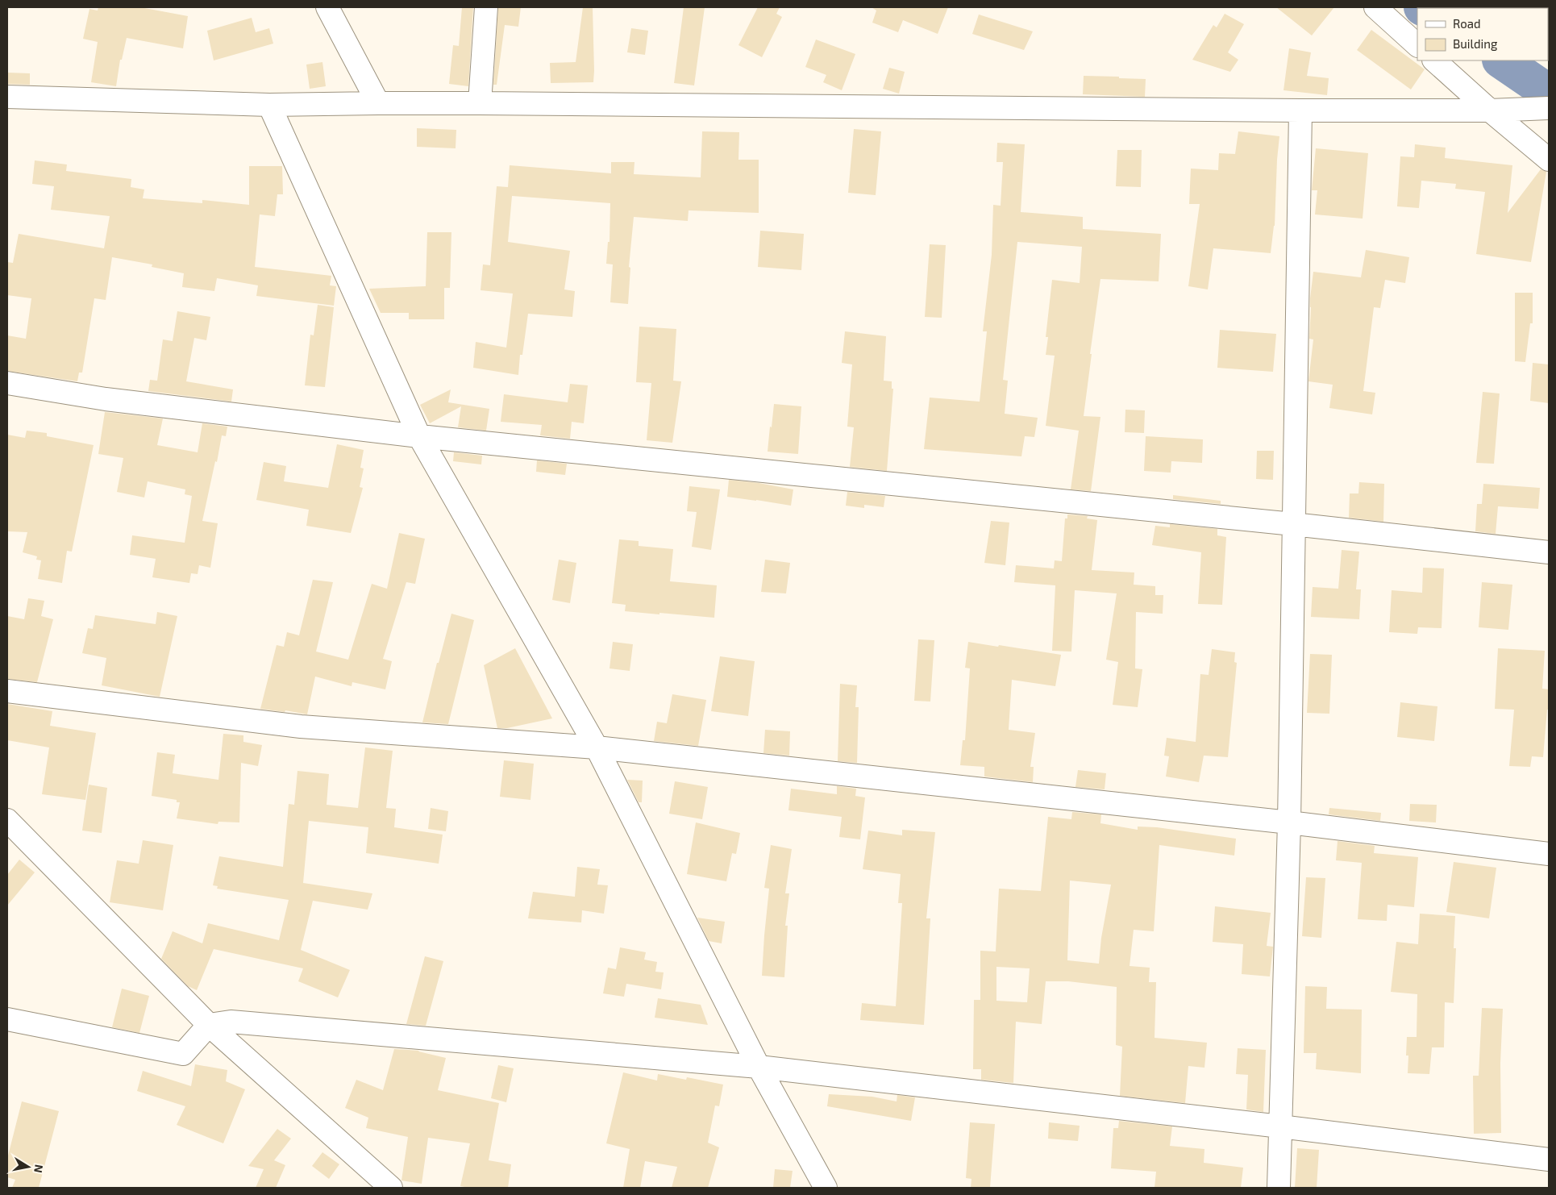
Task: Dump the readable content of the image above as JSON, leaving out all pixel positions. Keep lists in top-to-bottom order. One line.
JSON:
{"legend":["Road","Building"],"north":"right"}
